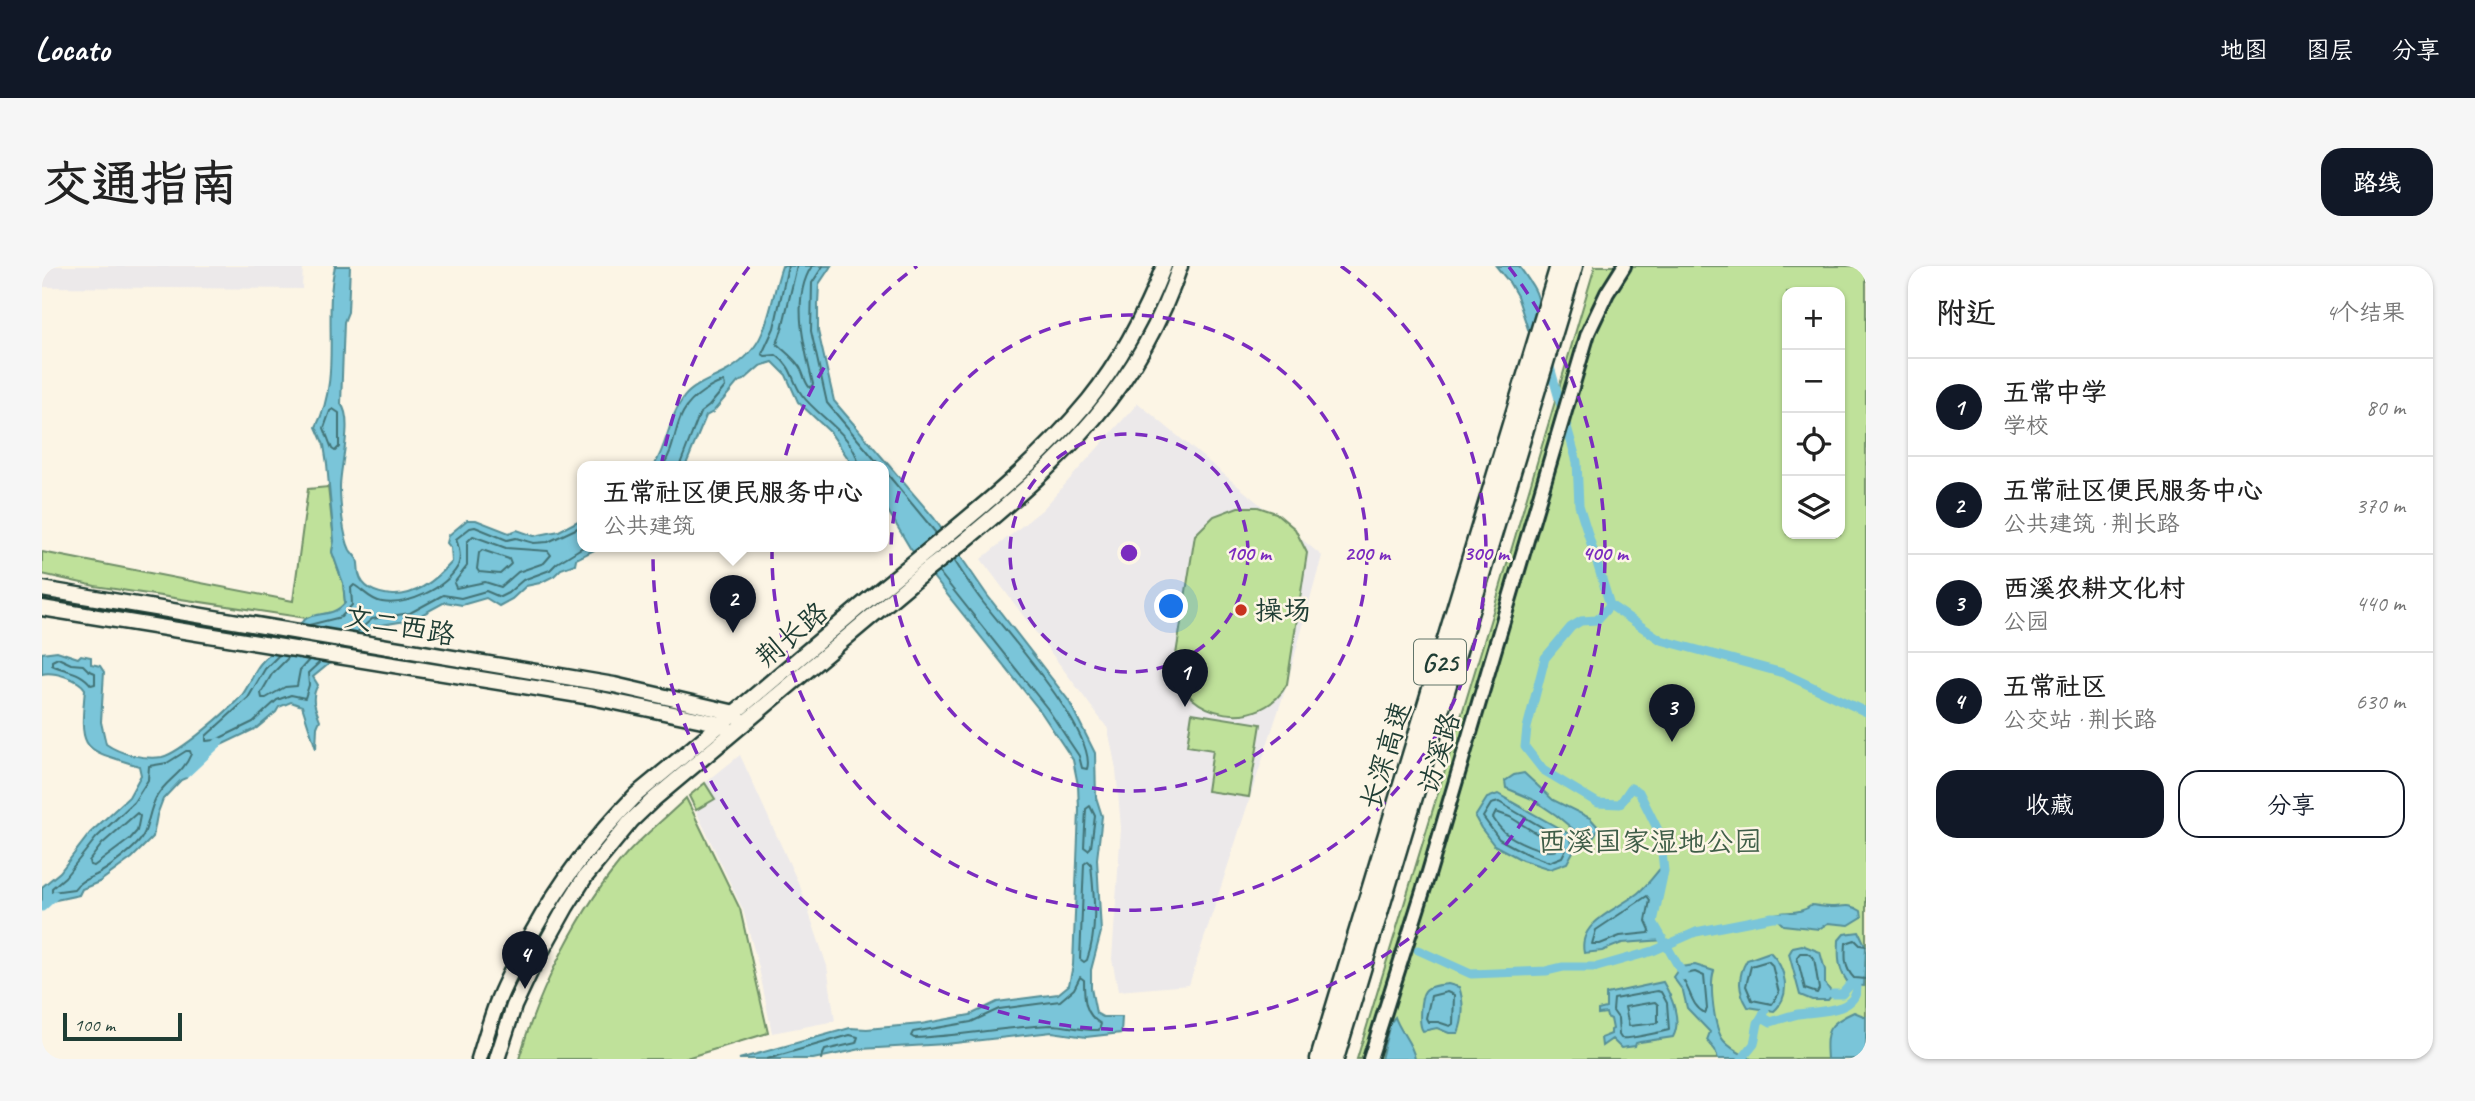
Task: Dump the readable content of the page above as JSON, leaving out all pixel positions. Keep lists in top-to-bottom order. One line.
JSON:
{"streets":{"highway":["G25","长深高速"],"main road":["文二西路","荆长路"],"street":["访溪路"]},"crossings":[["文二西路","荆长路"]],"parks":["西溪国家湿地公园"],"places":["操场"],"scale_bar":"100 m","page":{"header":"Locato","nav":["地图","图层","分享"],"buttons":["路线",["收藏","分享"]],"title":"交通指南","heading":["附近","4个结果"],"map_buttons":["+","−"],"list":[{"mark":"1","name":"五常中学","note":"学校","value":"80 m"},{"mark":"2","name":"五常社区便民服务中心","note":"公共建筑 · 荆长路","value":"370 m"},{"mark":"3","name":"西溪农耕文化村","note":"公园","value":"440 m"},{"mark":"4","name":"五常社区","note":"公交站 · 荆长路","value":"630 m"}],"popup":["五常社区便民服务中心","公共建筑"],"pins":["2","1","3","4"],"scale":"100 m"},"rings":["100 m","200 m","300 m","400 m"]}
